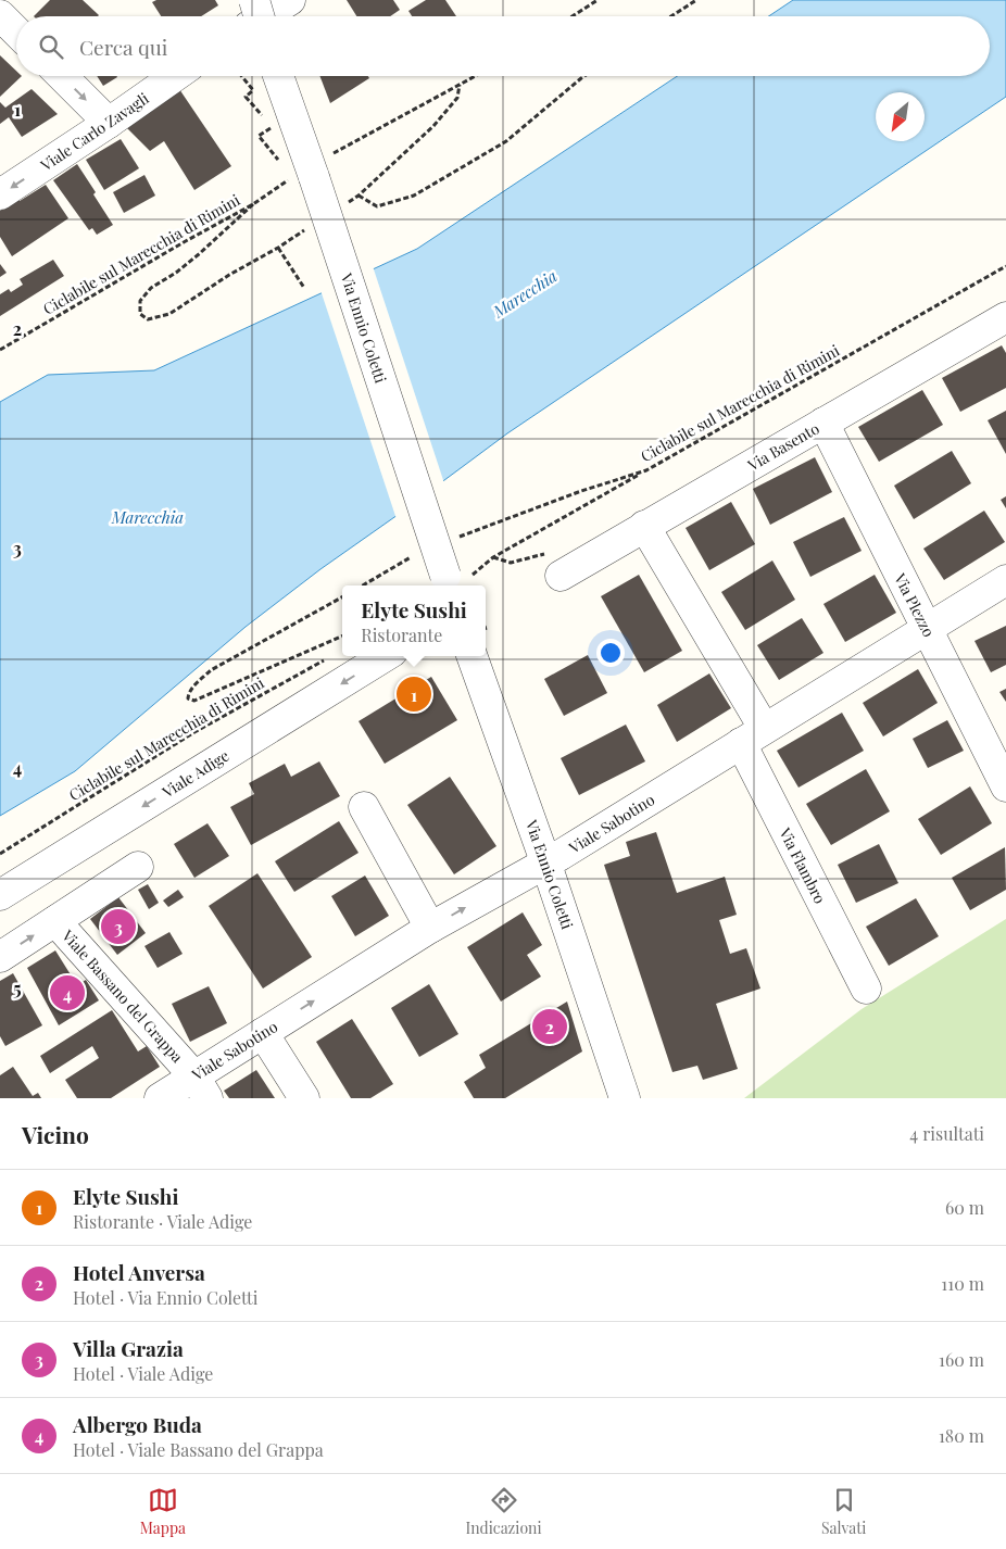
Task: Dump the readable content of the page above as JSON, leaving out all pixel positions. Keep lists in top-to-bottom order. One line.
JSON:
{"streets":{"street":["Viale Carlo Zavagli","Via Ennio Coletti","Via Basento","Via Plezzo","Viale Adige","Viale Sabotino","Via Flambro","Viale Bassano del Grappa"],"path":["Ciclabile sul Marecchia di Rimini"]},"crossings":[["Ciclabile sul Marecchia di Rimini","Via Ennio Coletti"],["Via Ennio Coletti","Viale Sabotino"],["Via Basento","Via Plezzo"],["Via Basento","Via Flambro"],["Via Plezzo","Viale Sabotino"],["Viale Sabotino","Via Flambro"],["Viale Sabotino","Viale Bassano del Grappa"]],"one_way":["Viale Carlo Zavagli","Viale Adige"],"water":["Marecchia"],"north":"bottom left","page":{"search":"Cerca qui","popup":["Elyte Sushi","Ristorante"],"pins":["1","3","4","2"],"heading":["Vicino","4 risultati"],"list":[{"mark":"1","name":"Elyte Sushi","note":"Ristorante · Viale Adige","value":"60 m"},{"mark":"2","name":"Hotel Anversa","note":"Hotel · Via Ennio Coletti","value":"110 m"},{"mark":"3","name":"Villa Grazia","note":"Hotel · Viale Adige","value":"160 m"},{"mark":"4","name":"Albergo Buda","note":"Hotel · Viale Bassano del Grappa","value":"180 m"}],"nav":["Mappa","Indicazioni","Salvati"]},"grid":{"rows":["1","2","3","4","5"]}}
